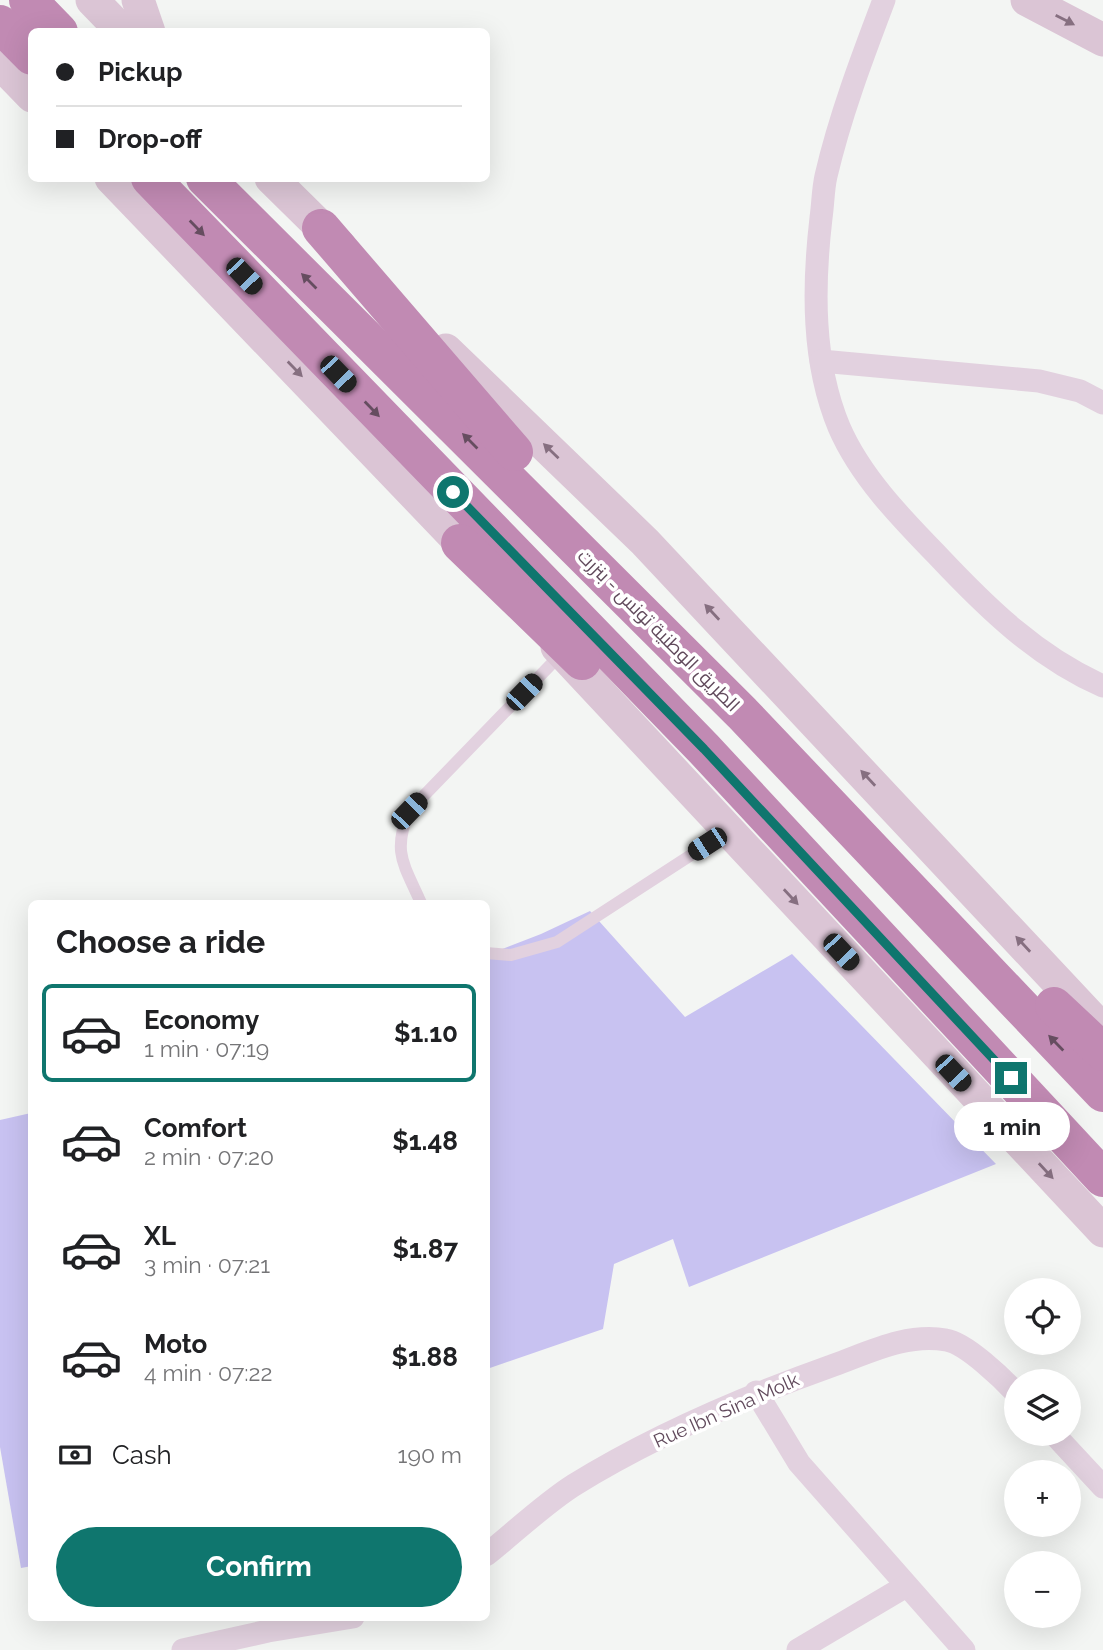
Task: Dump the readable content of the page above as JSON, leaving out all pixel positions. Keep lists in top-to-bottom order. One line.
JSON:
{"streets":{"highway":["الطريق الوطنية تونس - بنزرت"],"street":["Rue Ibn Sina Molk"]},"page":{"banner":["Pickup","Drop-off"],"heading":"Choose a ride","list":[{"name":"Economy","note":"1 min · 07:19","value":"$1.10"},{"name":"Comfort","note":"2 min · 07:20","value":"$1.48"},{"name":"XL","note":"3 min · 07:21","value":"$1.87"},{"name":"Moto","note":"4 min · 07:22","value":"$1.88"}],"bubble":"1 min","map_buttons":["+","−"],"pay":["Cash","190 m"],"buttons":"Confirm"}}
